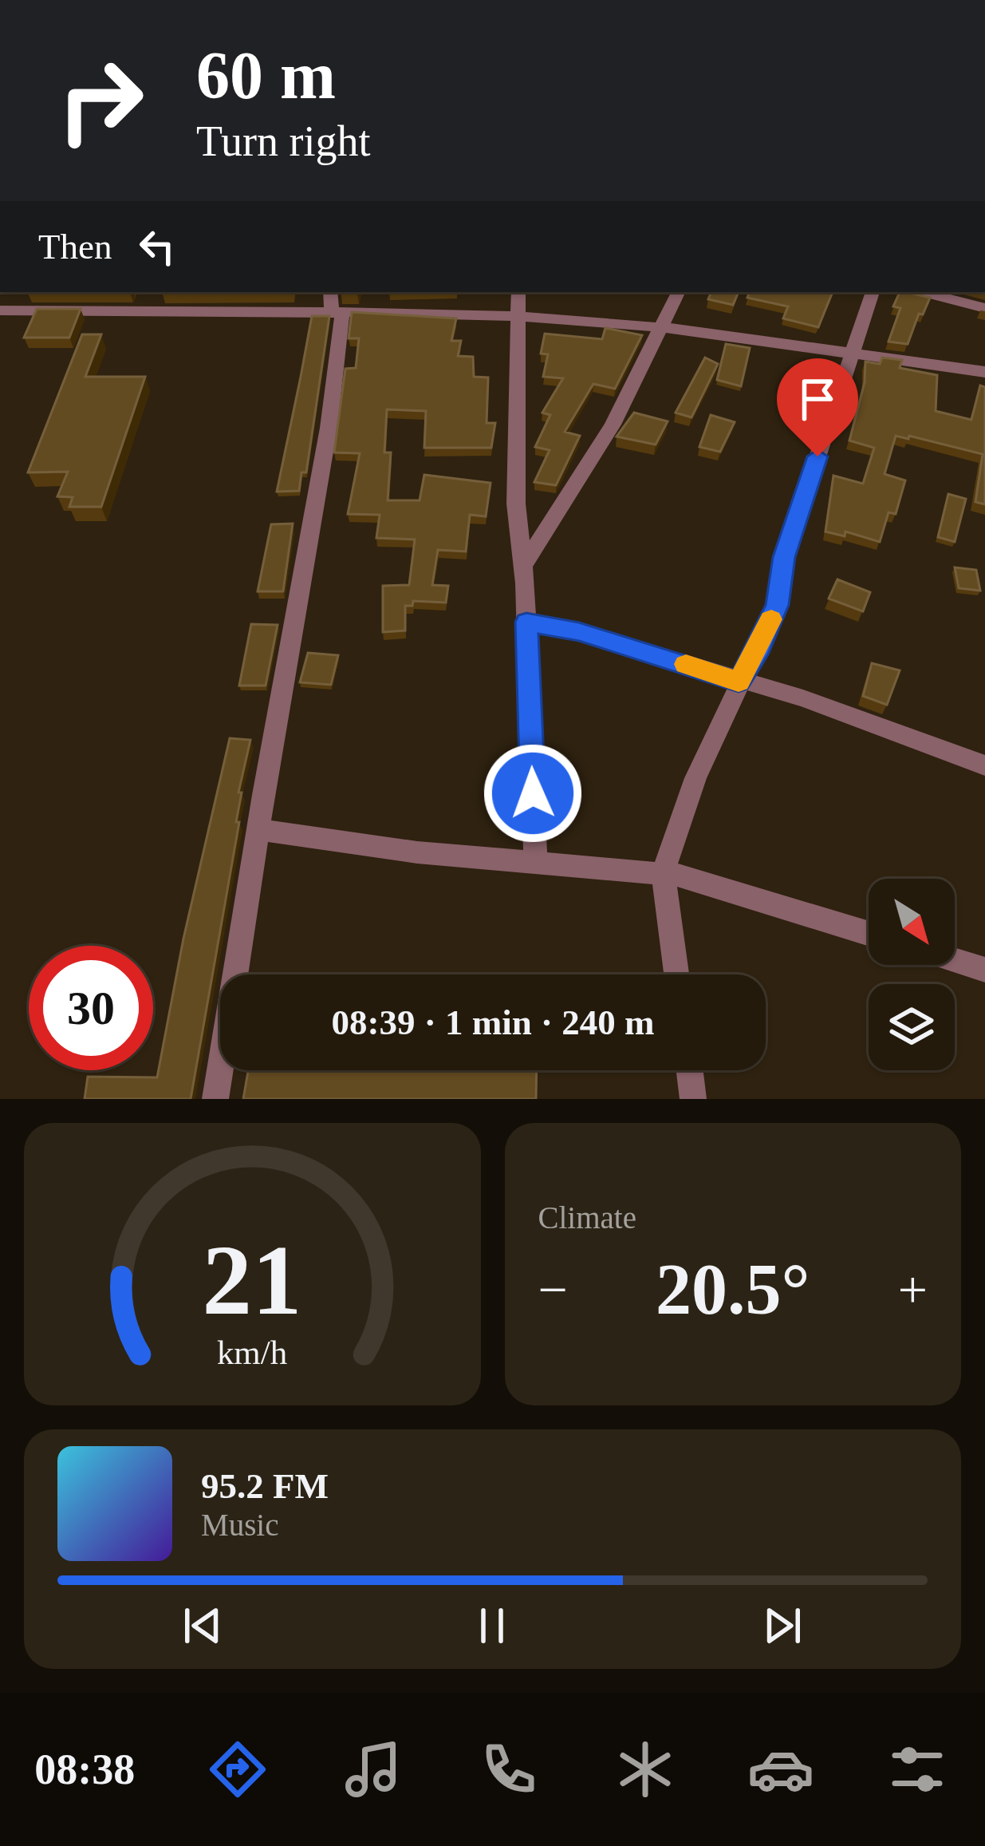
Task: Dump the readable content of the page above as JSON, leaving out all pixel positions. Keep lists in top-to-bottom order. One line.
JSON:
{"north":"bottom right","page":{"turn":["60 m","Turn right"],"then":"Then","limit":"30","trip":"08:39 · 1 min · 240 m","tile":"Climate","heat":["−","20.5°","+"],"song":["95.2 FM","Music"],"tabs":"08:38","gauge":["21","km/h"]}}
